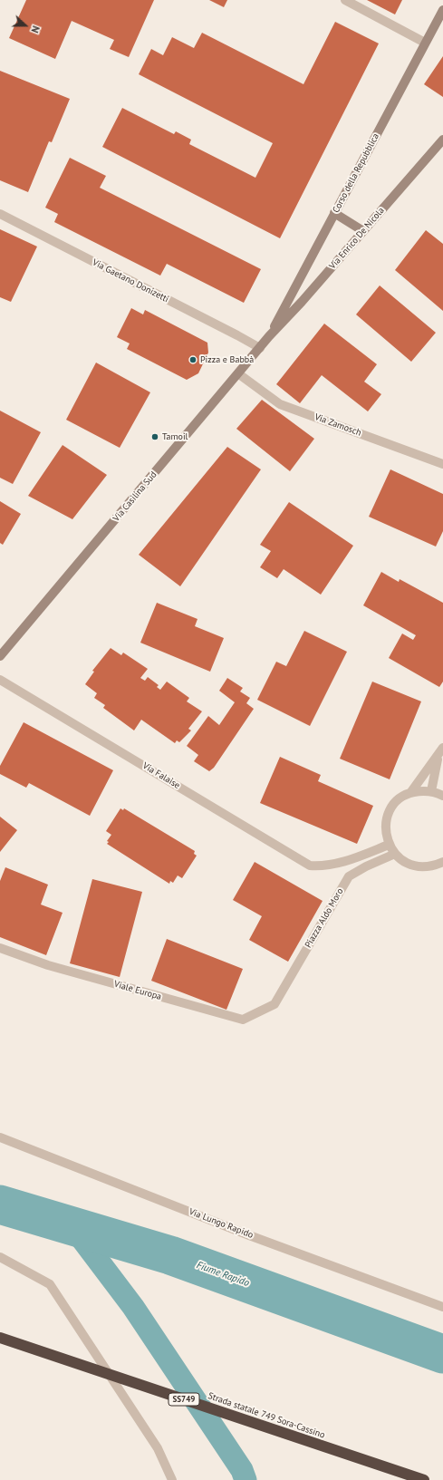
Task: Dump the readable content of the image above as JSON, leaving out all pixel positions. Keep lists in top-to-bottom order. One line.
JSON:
{"streets":{"highway":["SS749","Strada statale 749 Sora-Cassino"],"main road":["Corso della Repubblica","Via Enrico De Nicola","Via Casilina Sud"],"street":["Via Gaetano Donizetti","Via Zamosch","Via Falaise","Piazza Aldo Moro","Viale Europa","Via Lungo Rapido"]},"crossings":[["Corso della Repubblica","Via Enrico De Nicola"],["Corso della Repubblica","Via Casilina Sud"],["Via Enrico De Nicola","Via Casilina Sud"],["Via Gaetano Donizetti","Via Casilina Sud"],["Via Zamosch","Via Casilina Sud"],["Piazza Aldo Moro","Viale Europa"]],"water":["Fiume Rapido"],"places":["Pizza e Babbà","Tamoil"],"north":"right"}
